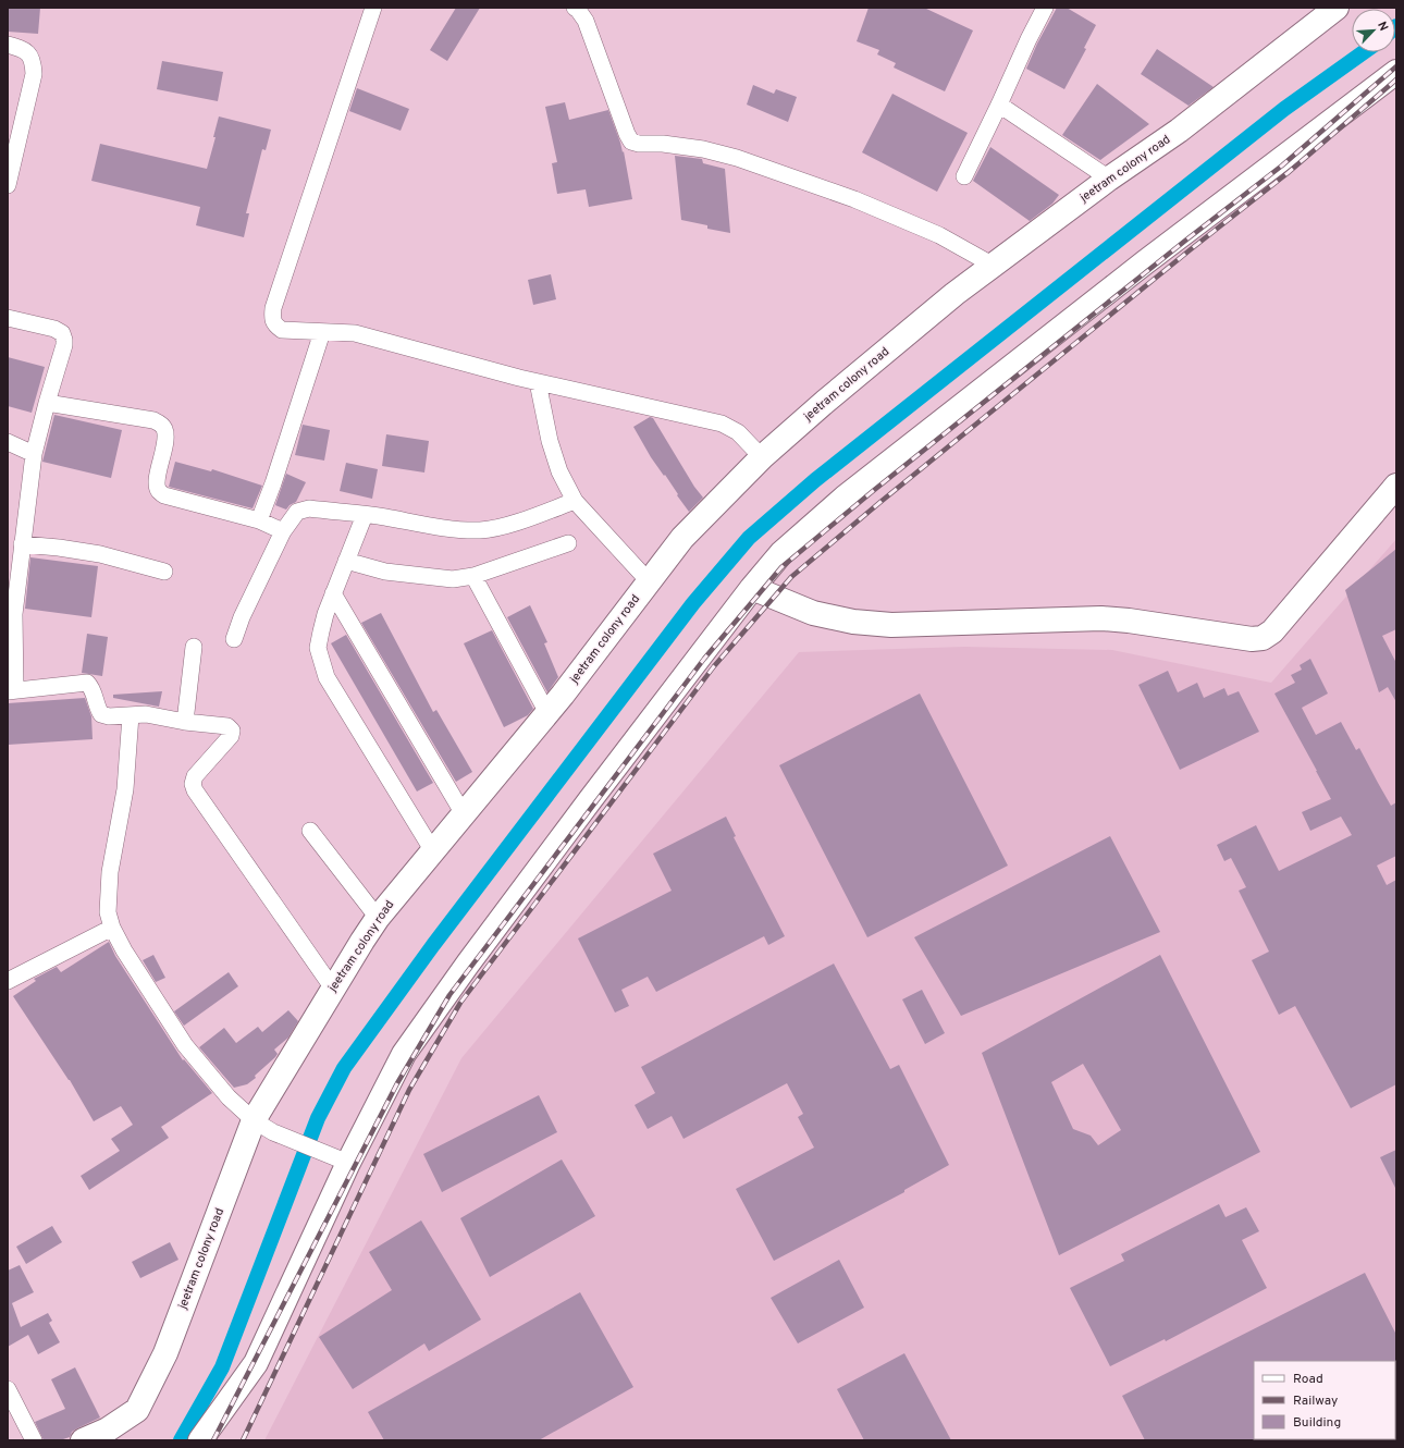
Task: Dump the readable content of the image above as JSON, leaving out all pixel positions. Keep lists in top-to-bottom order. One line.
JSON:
{"streets":{"street":["jeetram colony road"]},"legend":["Road","Railway","Building"],"north":"top right"}
